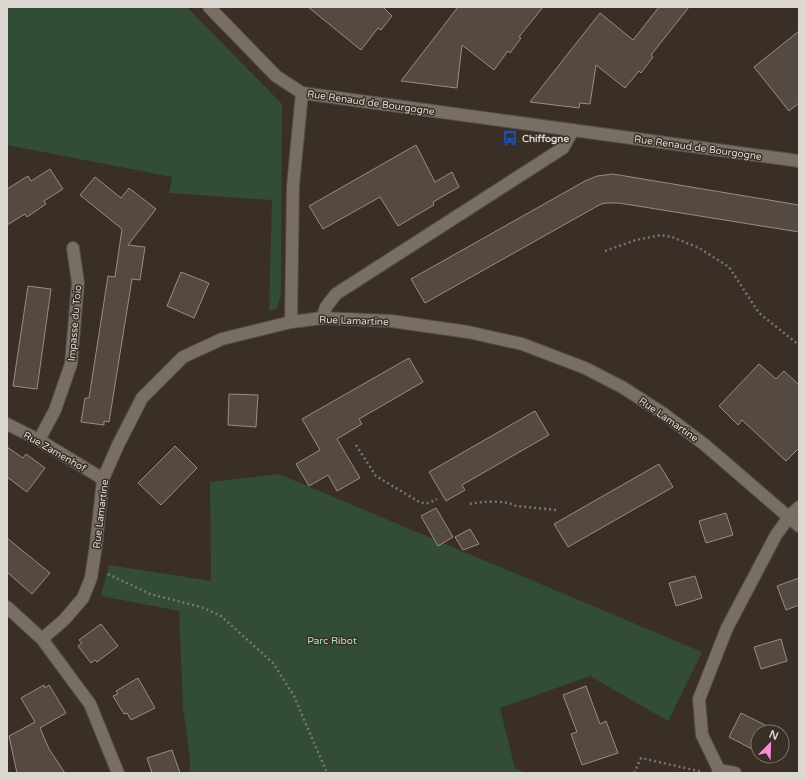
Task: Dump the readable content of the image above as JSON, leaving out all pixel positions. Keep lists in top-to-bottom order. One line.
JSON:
{"streets":{"street":["Rue Renaud de Bourgogne","Rue Lamartine","Impasse du Toio","Rue Zamenhof"]},"crossings":[["Rue Renaud de Bourgogne","Rue Lamartine"],["Rue Lamartine","Rue Zamenhof"],["Impasse du Toio","Rue Zamenhof"]],"parks":["Parc Ribot"],"places":{"bus stop":["Chiffogne"]},"north":"top right"}
